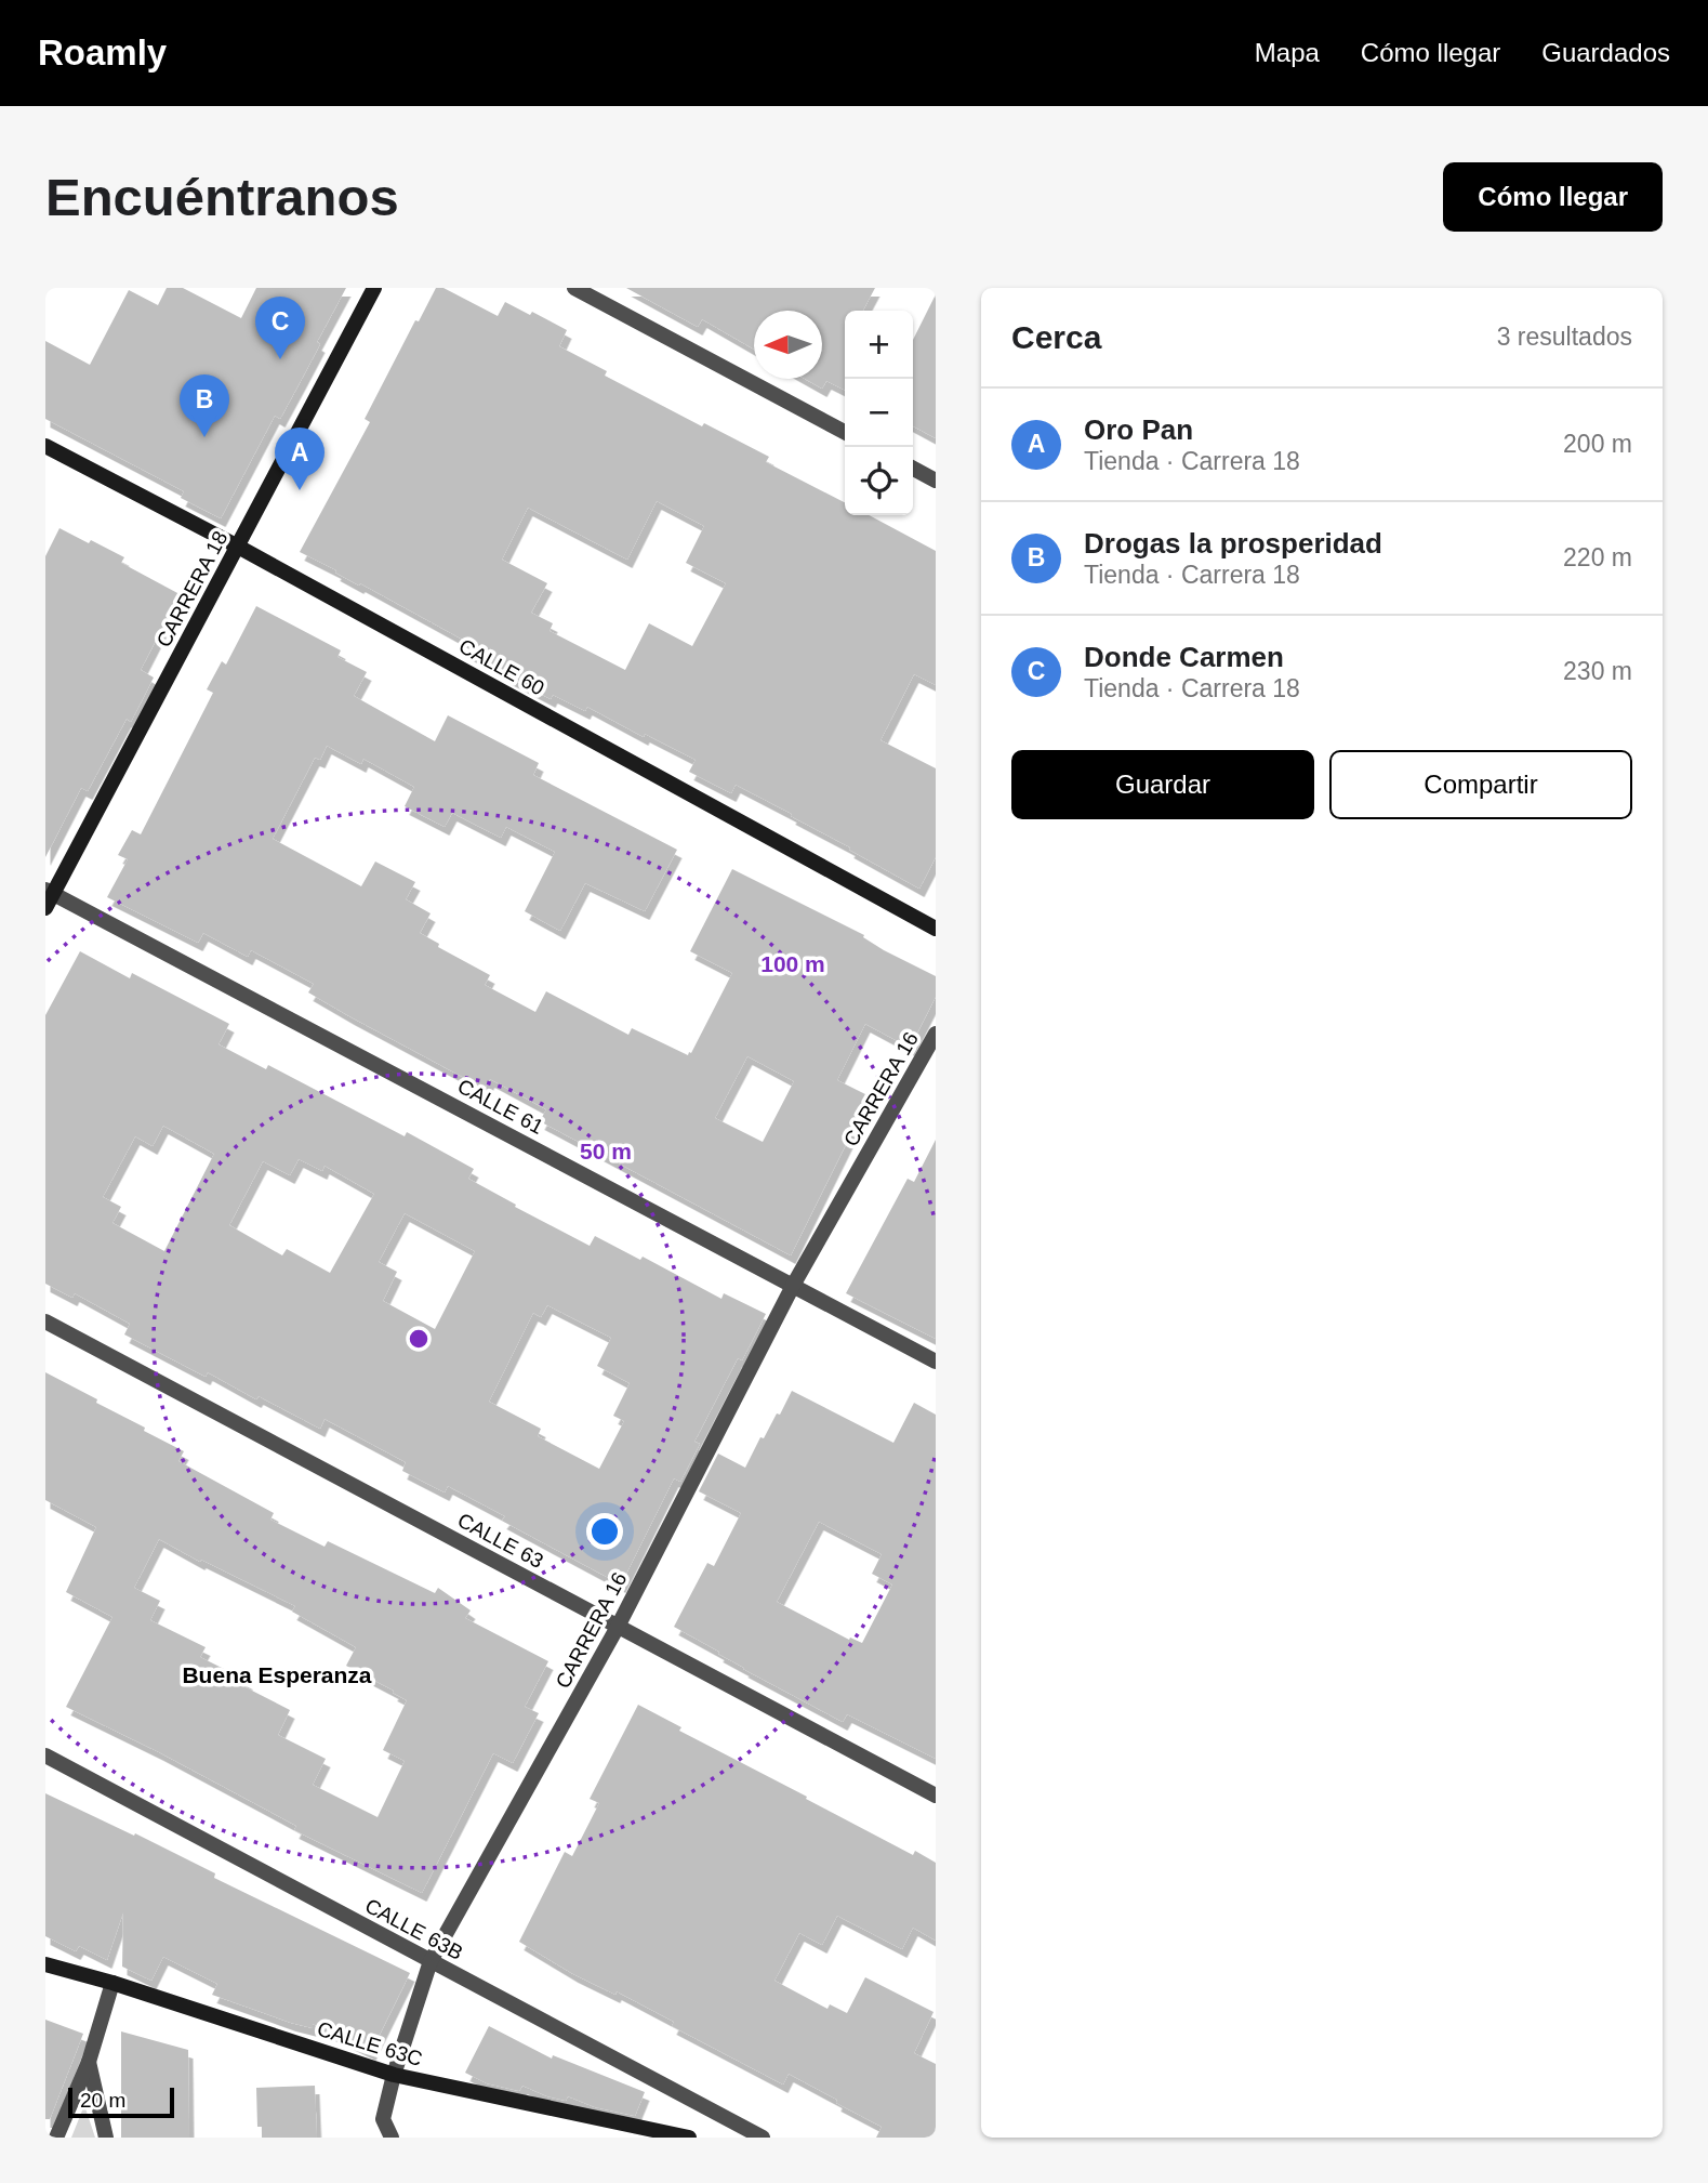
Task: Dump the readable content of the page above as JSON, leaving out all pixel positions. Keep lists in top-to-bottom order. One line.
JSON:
{"streets":{"street":["CARRERA 18","CALLE 60","CARRERA 16","CALLE 61","CALLE 63","CALLE 63B","CALLE 63C"]},"crossings":[["CARRERA 18","CALLE 60"],["CARRERA 18","CALLE 61"],["CARRERA 16","CALLE 61"],["CARRERA 16","CALLE 63"],["CARRERA 16","CALLE 63B"],["CARRERA 16","CALLE 63C"]],"districts":["Buena Esperanza"],"scale_bar":"20 m","north":"left","page":{"header":"Roamly","nav":["Mapa","Cómo llegar","Guardados"],"buttons":["Cómo llegar",["Guardar","Compartir"]],"title":"Encuéntranos","heading":["Cerca","3 resultados"],"pins":["C","B","A"],"map_buttons":["+","−"],"list":[{"mark":"A","name":"Oro Pan","note":"Tienda · Carrera 18","value":"200 m"},{"mark":"B","name":"Drogas la prosperidad","note":"Tienda · Carrera 18","value":"220 m"},{"mark":"C","name":"Donde Carmen","note":"Tienda · Carrera 18","value":"230 m"}],"scale":"20 m"},"rings":["100 m","50 m"]}
